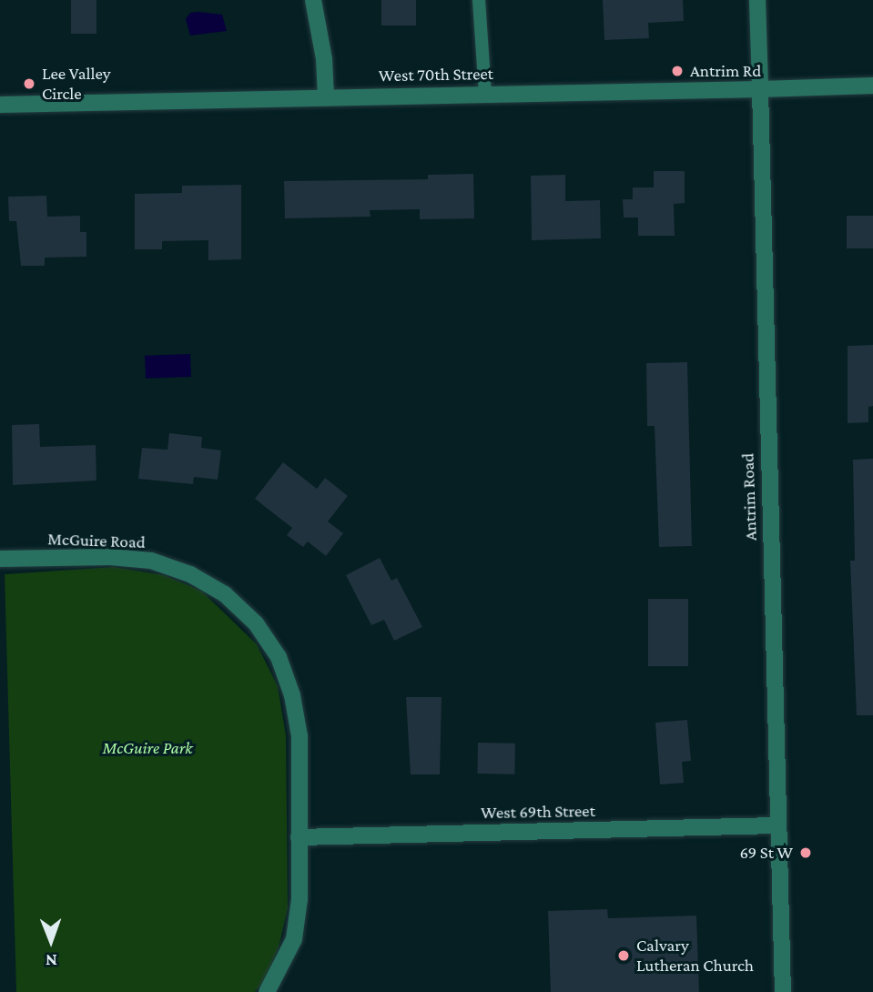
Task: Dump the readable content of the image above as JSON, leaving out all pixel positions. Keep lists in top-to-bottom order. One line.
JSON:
{"streets":{"street":["West 70th Street","Antrim Road","McGuire Road","West 69th Street"]},"crossings":[["West 70th Street","Antrim Road"],["Antrim Road","West 69th Street"],["McGuire Road","West 69th Street"]],"parks":["McGuire Park"],"places":["Antrim Rd","Lee Valley Circle","69 St W","Calvary Lutheran Church"],"north":"bottom"}
